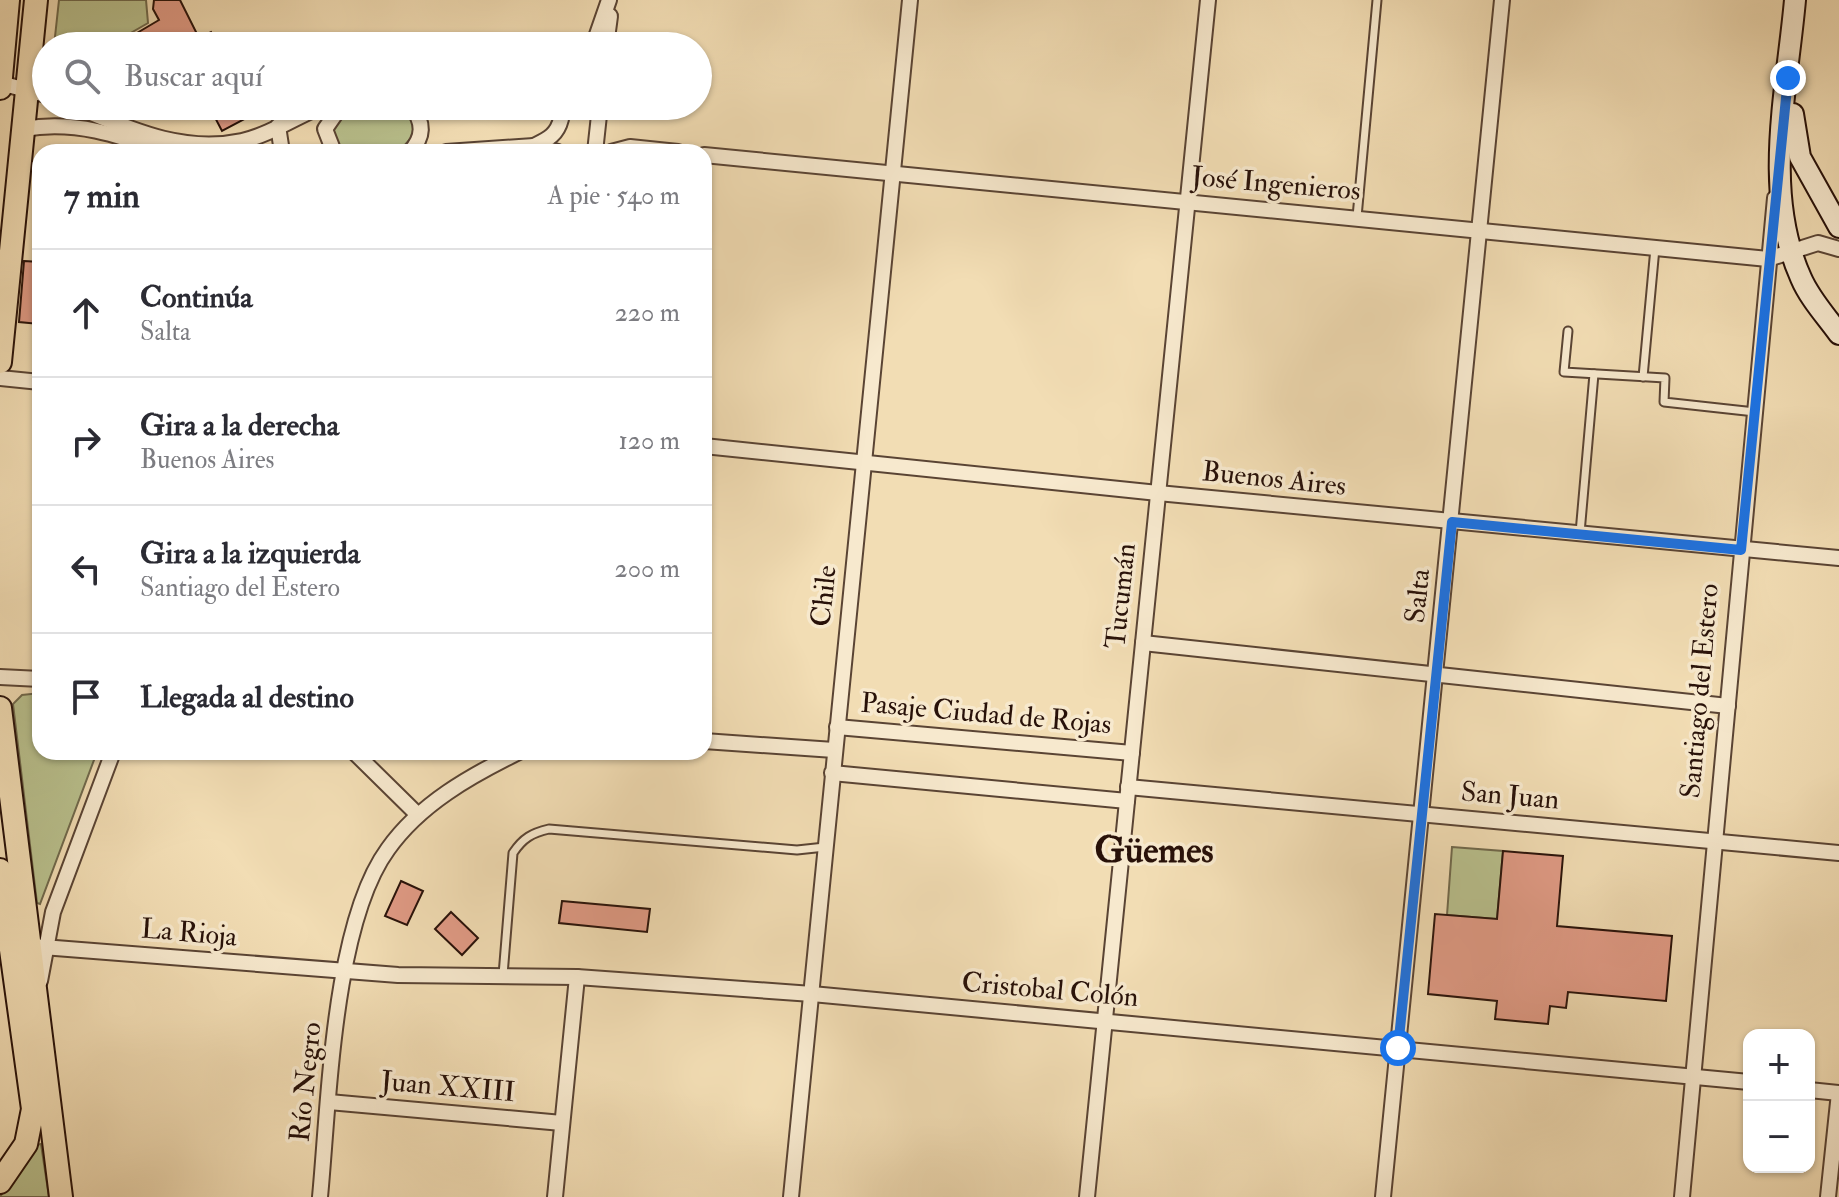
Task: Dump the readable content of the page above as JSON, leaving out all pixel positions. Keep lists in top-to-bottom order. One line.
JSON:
{"streets":{"main road":["Santiago del Estero"],"street":["José Ingenieros","Buenos Aires","Chile","Tucumán","Salta","Pasaje Ciudad de Rojas","San Juan","La Rioja","Cristobal Colón","Río Negro","Juan XXIII"]},"crossings":[["José Ingenieros","Chile"],["José Ingenieros","Tucumán"],["José Ingenieros","Salta"],["José Ingenieros","Santiago del Estero"],["Buenos Aires","Chile"],["Buenos Aires","Tucumán"],["Buenos Aires","Salta"],["Buenos Aires","Santiago del Estero"],["Chile","Pasaje Ciudad de Rojas"],["Chile","San Juan"],["Chile","Cristobal Colón"],["Tucumán","Pasaje Ciudad de Rojas"],["Tucumán","San Juan"],["Tucumán","Cristobal Colón"],["Salta","San Juan"],["Salta","Cristobal Colón"],["Santiago del Estero","San Juan"],["Santiago del Estero","Cristobal Colón"],["La Rioja","Cristobal Colón"],["La Rioja","Río Negro"],["Cristobal Colón","Río Negro"],["Río Negro","Juan XXIII"]],"districts":["Güemes"],"page":{"search":"Buscar aquí","heading":["7 min","A pie · 540 m"],"list":[["Continúa","Salta","220 m"],["Gira a la derecha","Buenos Aires","120 m"],["Gira a la izquierda","Santiago del Estero","200 m"],"Llegada al destino"],"map_buttons":["+","−"]}}
